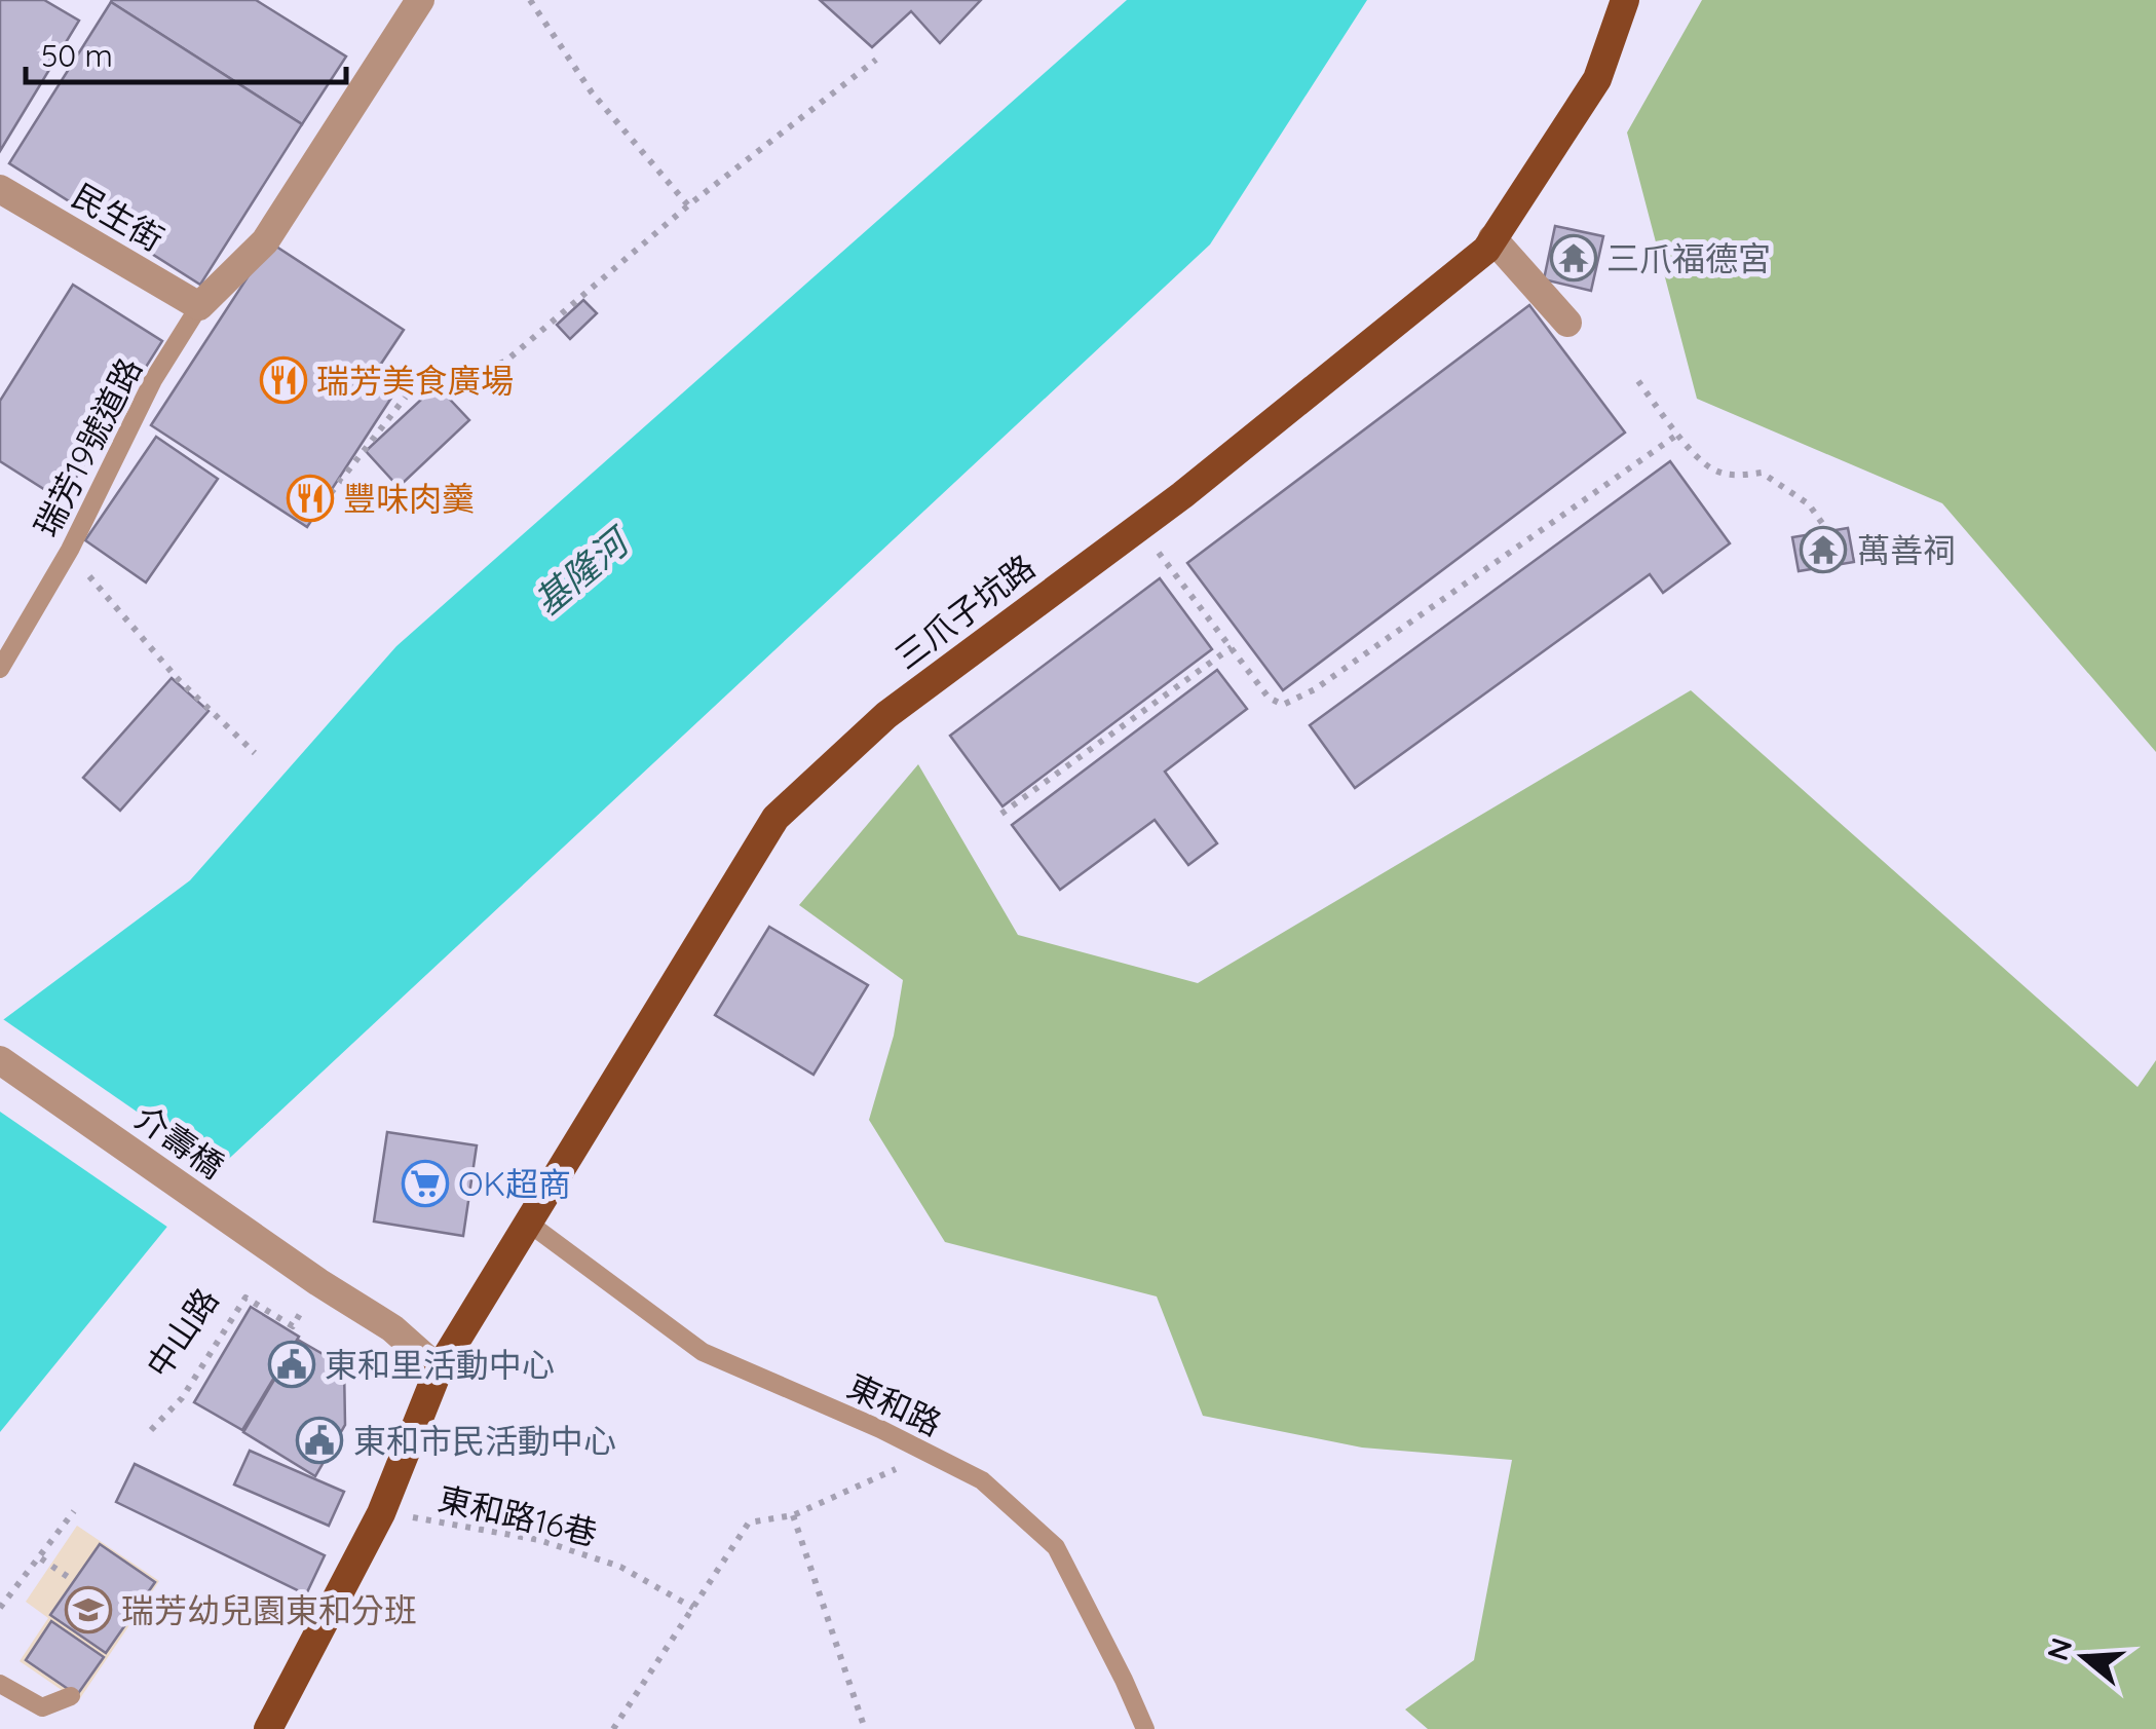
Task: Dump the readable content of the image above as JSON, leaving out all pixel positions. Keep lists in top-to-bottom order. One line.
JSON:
{"streets":{"main road":["三爪子坑路"],"street":["民生街","介壽橋"],"lane":["瑞芳19號道路","東和路"],"path":["中山路","東和路16巷"]},"crossings":[["民生街","瑞芳19號道路"],["三爪子坑路","東和路"],["介壽橋","中山路"]],"water":["基隆河"],"places":{"temple":["三爪福德宮","萬善祠"],"restaurant":["瑞芳美食廣場","豐味肉羹"],"supermarket":["OK超商"],"public building":["東和里活動中心","東和市民活動中心"],"school or university":["瑞芳幼兒園東和分班"]},"scale_bar":"50 m","north":"left"}
